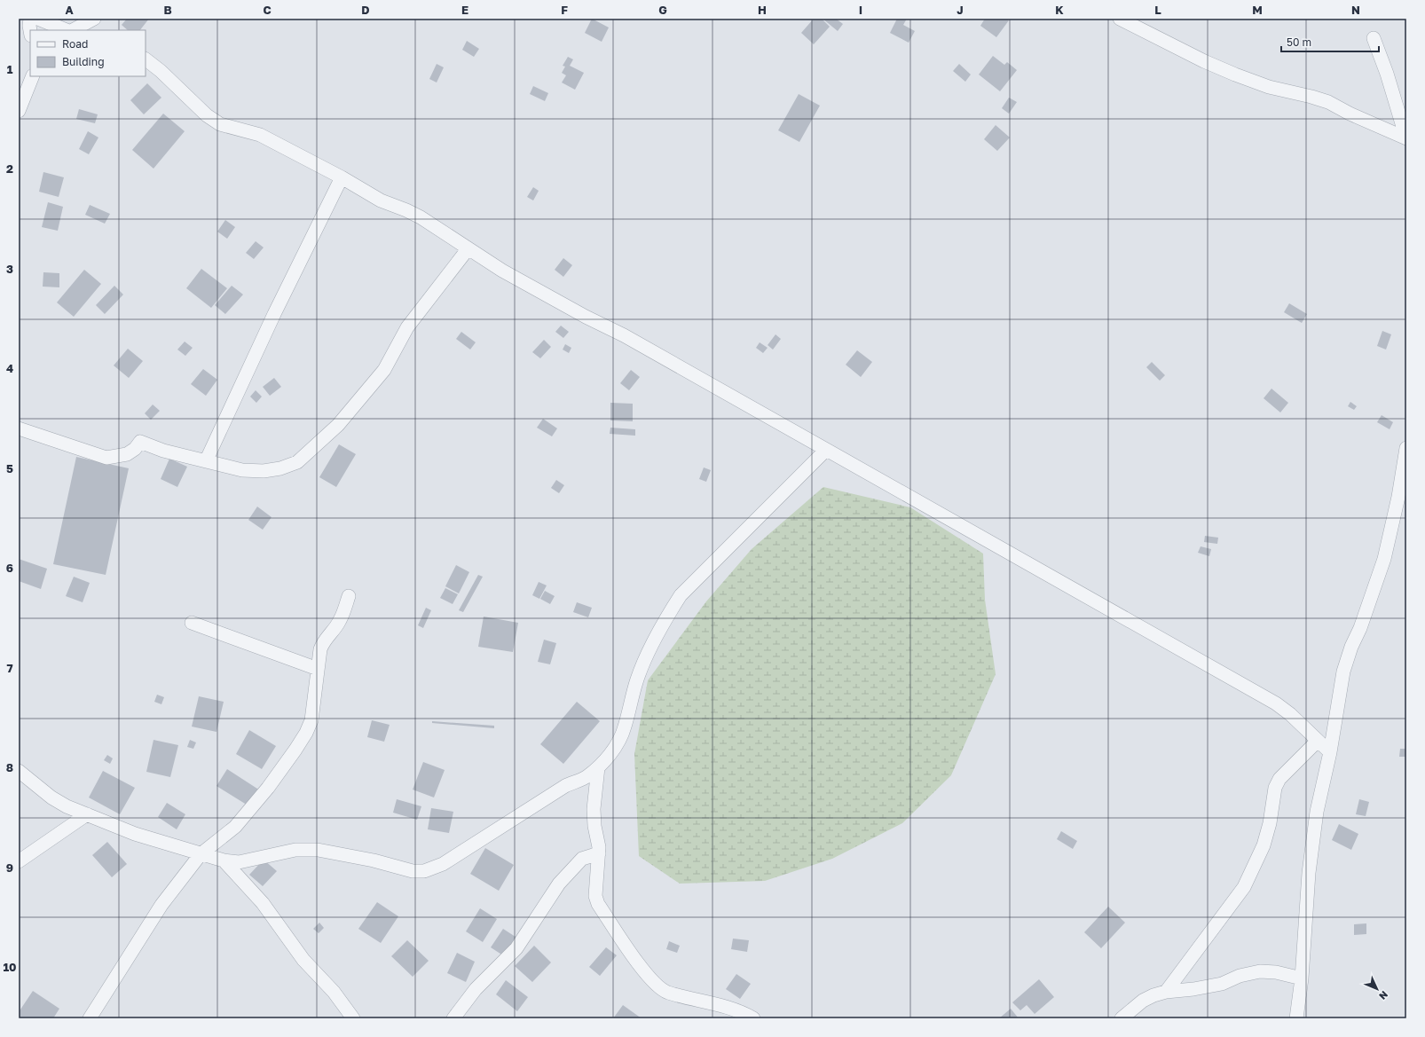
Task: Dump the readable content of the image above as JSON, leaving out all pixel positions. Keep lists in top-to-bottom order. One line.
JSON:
{"legend":["Road","Building"],"scale_bar":"50 m","north":"bottom right","grid":{"columns":["A","B","C","D","E","F","G","H","I","J","K","L","M","N"],"rows":["1","2","3","4","5","6","7","8","9","10"]}}
